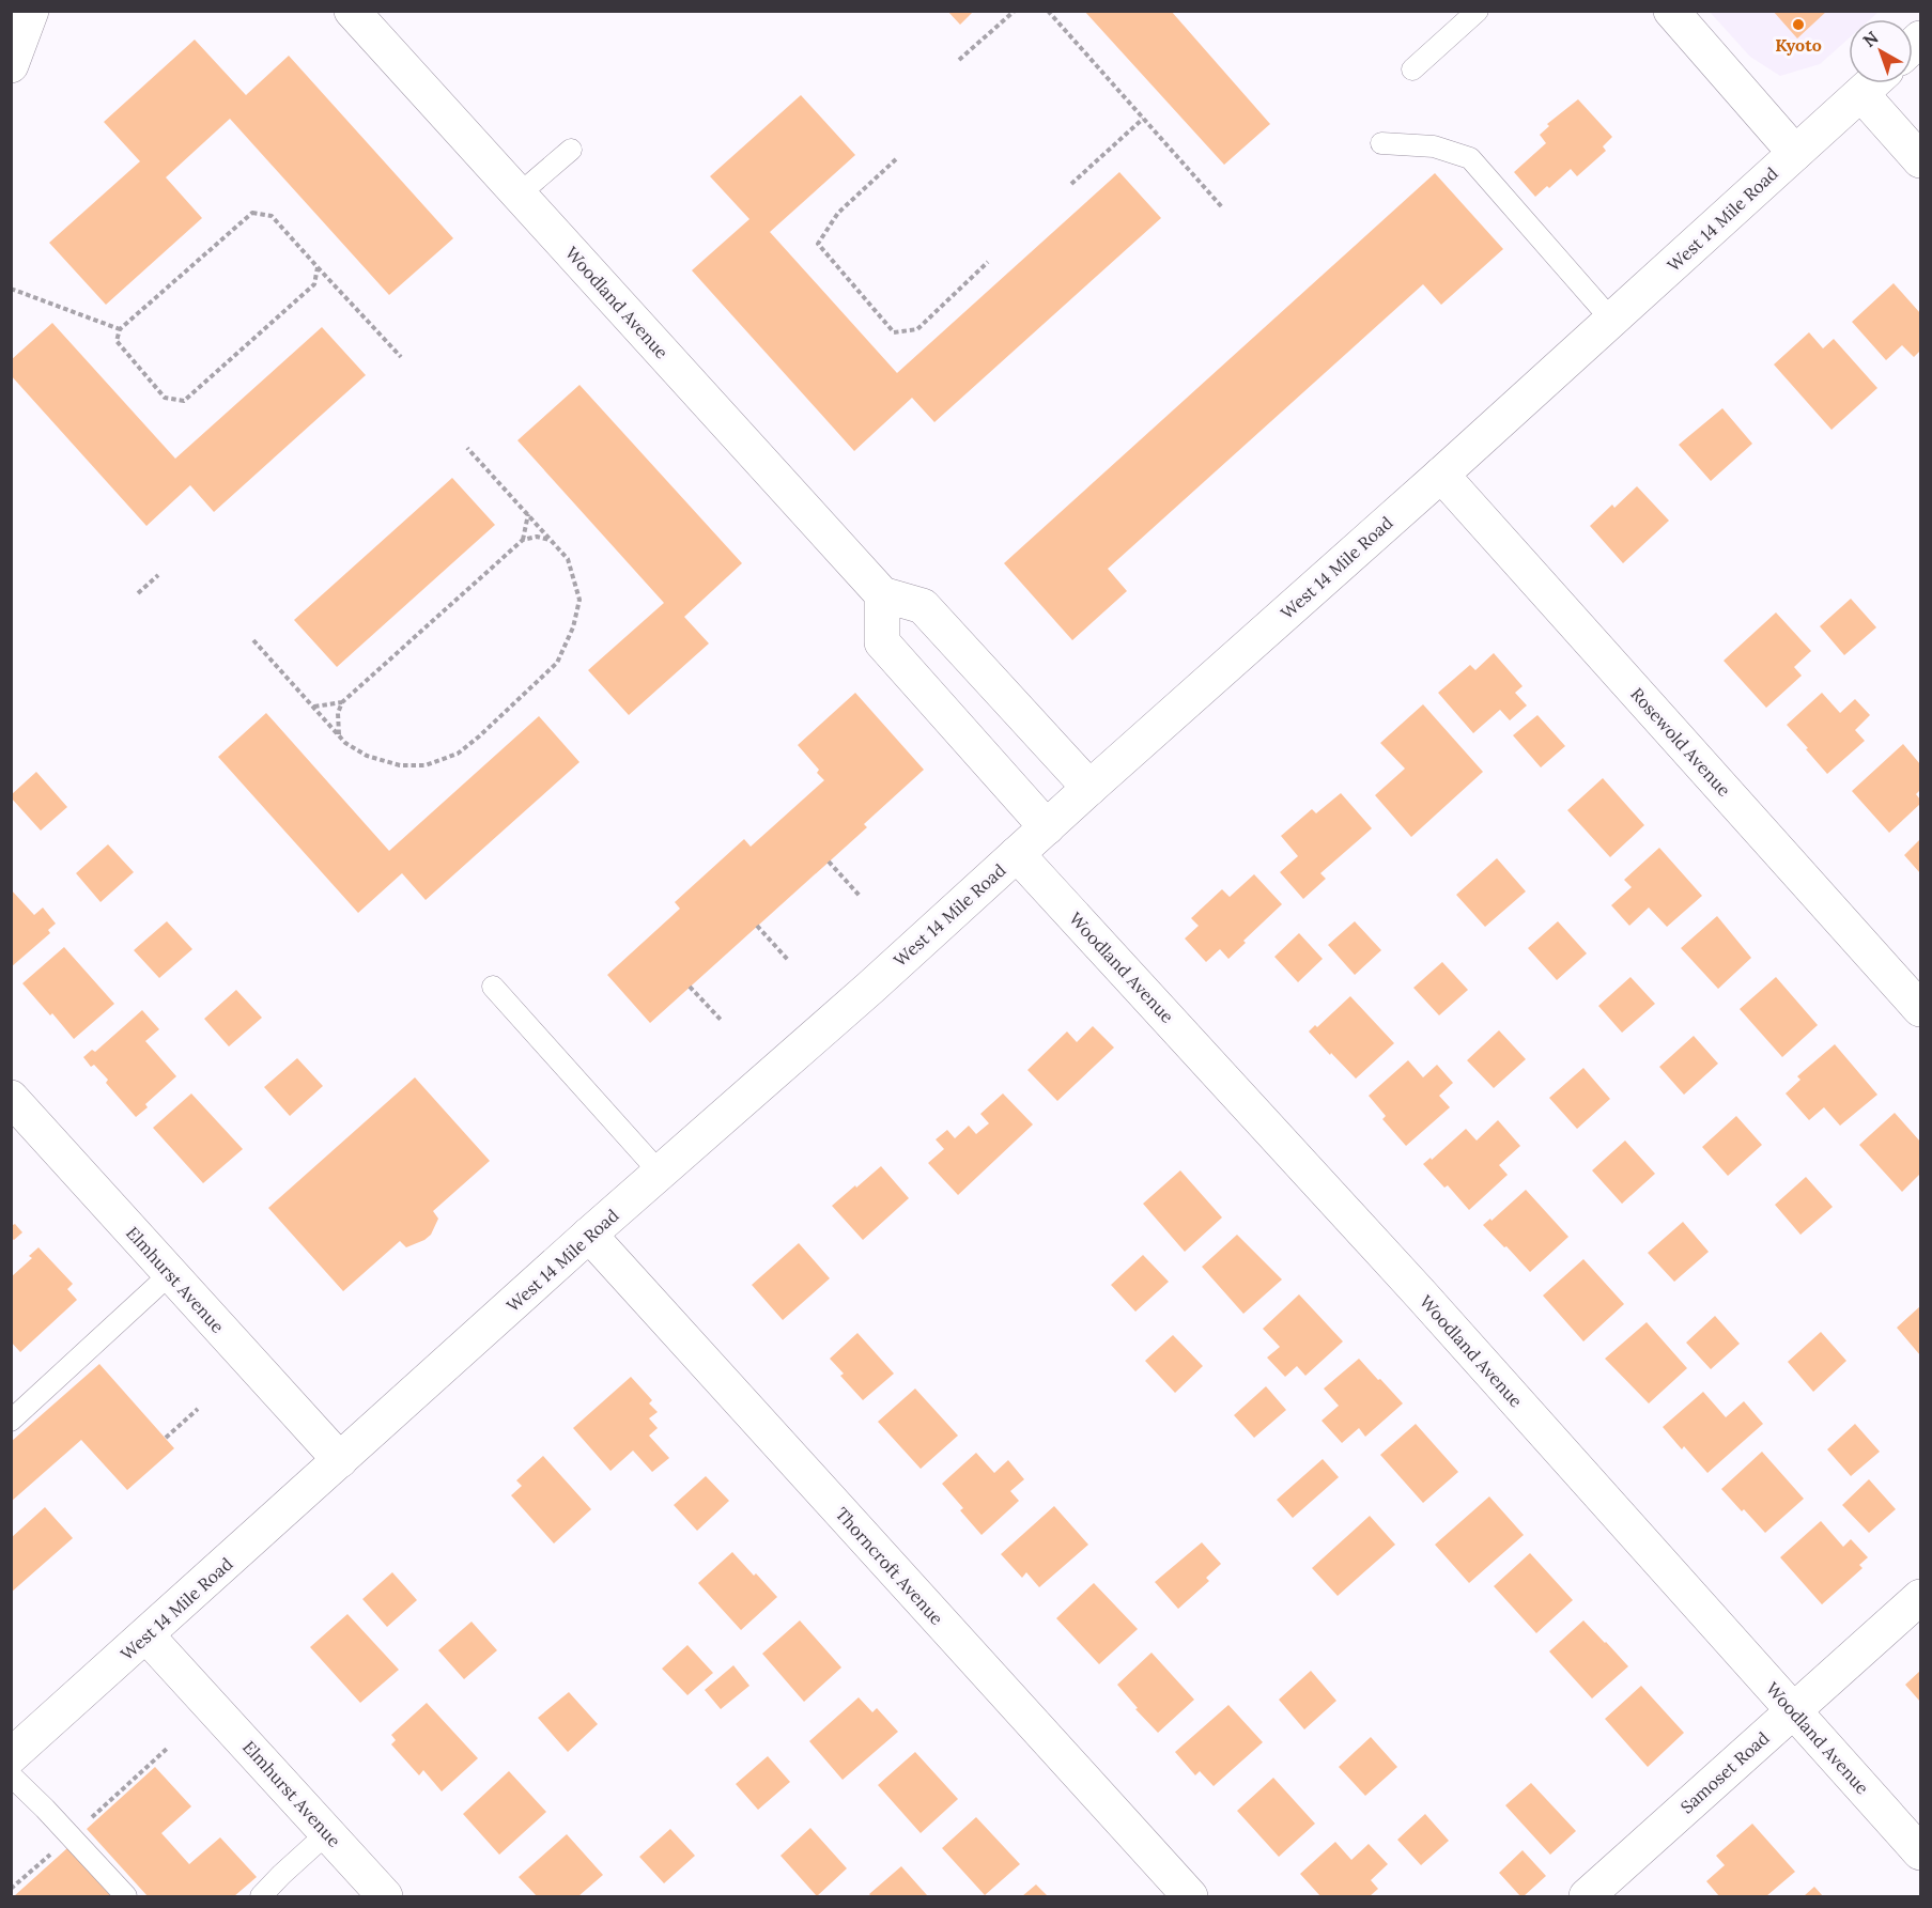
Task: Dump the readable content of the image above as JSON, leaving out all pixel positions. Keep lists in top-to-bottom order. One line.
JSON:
{"streets":{"street":["West 14 Mile Road","Woodland Avenue","Rosewold Avenue","Elmhurst Avenue","Thorncroft Avenue","Samoset Road"]},"crossings":[["West 14 Mile Road","Woodland Avenue"],["West 14 Mile Road","Rosewold Avenue"],["West 14 Mile Road","Elmhurst Avenue"],["West 14 Mile Road","Thorncroft Avenue"],["Woodland Avenue","Samoset Road"]],"places":["Kyoto"],"north":"top left"}
